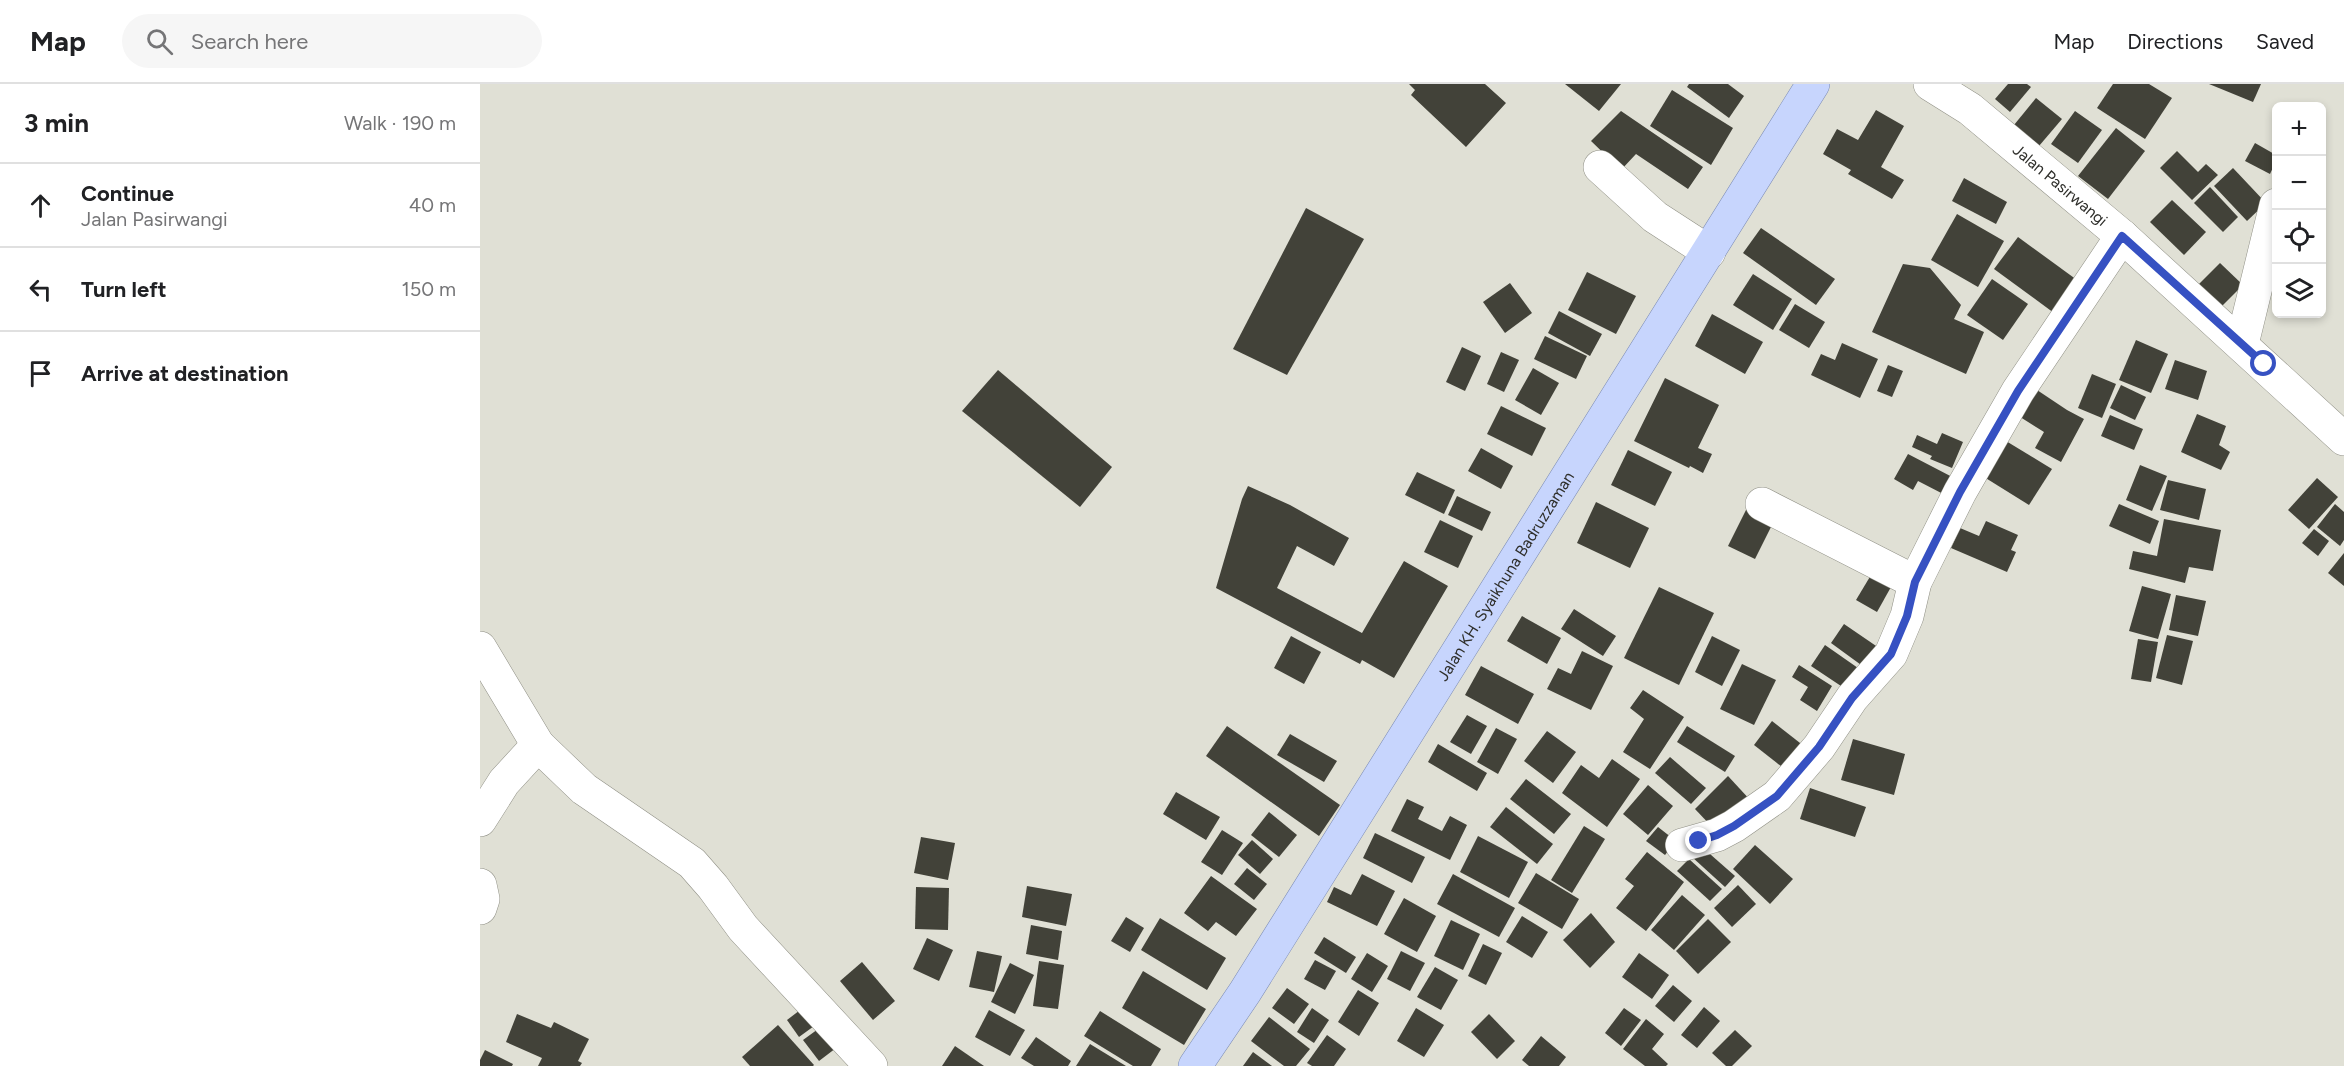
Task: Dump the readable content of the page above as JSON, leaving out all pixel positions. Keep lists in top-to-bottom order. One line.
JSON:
{"streets":{"main road":["Jalan KH. Syaikhuna Badruzzaman"],"street":["Jalan Pasirwangi"]},"page":{"header":"Map","search":"Search here","nav":["Map","Directions","Saved"],"heading":["3 min","Walk · 190 m"],"map_buttons":["+","−"],"list":[["Continue","Jalan Pasirwangi","40 m"],["Turn left","150 m"],"Arrive at destination"]}}
